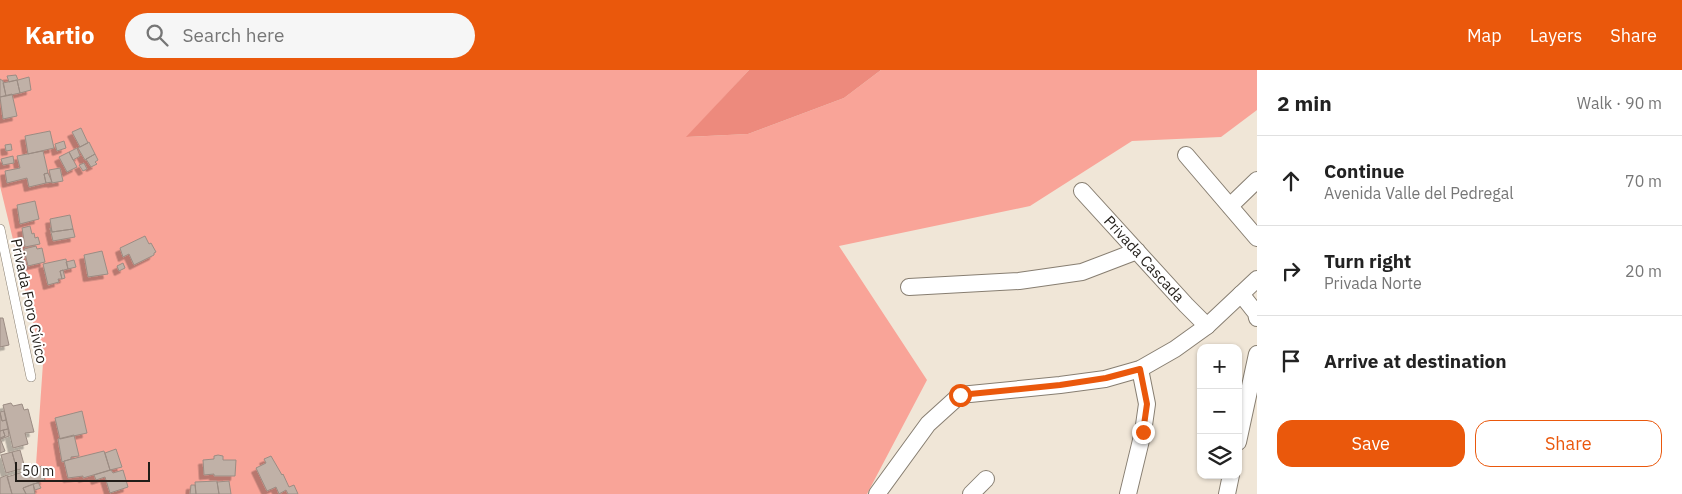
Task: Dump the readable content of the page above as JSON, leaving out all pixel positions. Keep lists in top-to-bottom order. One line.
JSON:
{"streets":{"street":["Privada Cascada"],"lane":["Privada Foro Cívico"]},"scale_bar":"50 m","page":{"header":"Kartio","search":"Search here","nav":["Map","Layers","Share"],"heading":["2 min","Walk · 90 m"],"list":[["Continue","Avenida Valle del Pedregal","70 m"],["Turn right","Privada Norte","20 m"],"Arrive at destination"],"map_buttons":["+","−"],"buttons":["Save","Share"],"scale":"50 m"}}
